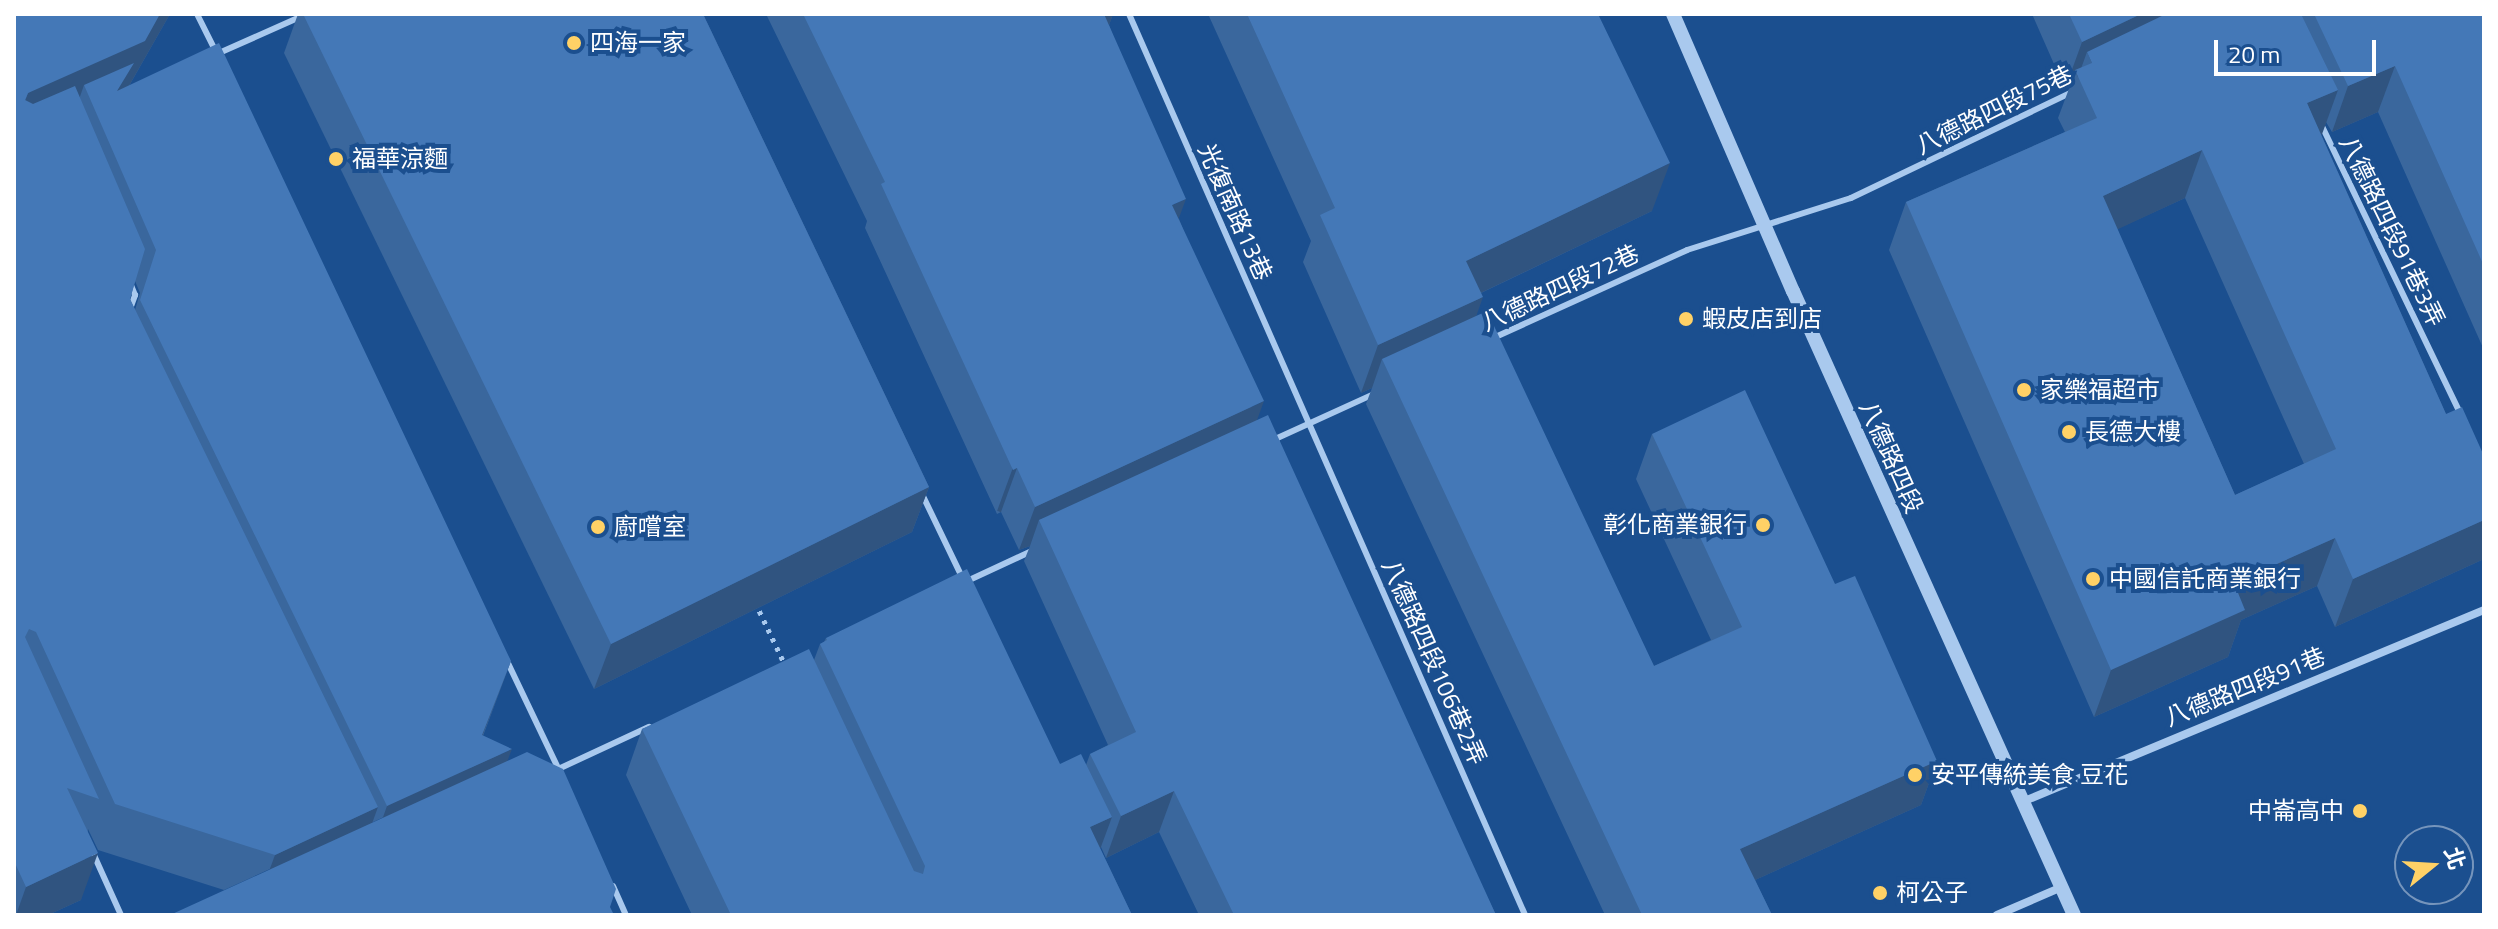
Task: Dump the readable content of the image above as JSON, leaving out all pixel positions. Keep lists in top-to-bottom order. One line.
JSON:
{"streets":{"street":["八德路四段","八德路四段91巷"],"lane":["八德路四段75巷","光復南路13巷","八德路四段91巷3弄","八德路四段72巷","八德路四段106巷2弄"]},"crossings":[["八德路四段75巷","八德路四段72巷"],["八德路四段75巷","八德路四段"],["光復南路13巷","八德路四段106巷2弄"],["八德路四段72巷","八德路四段"],["八德路四段","八德路四段91巷"]],"places":["四海一家","福華涼麵","蝦皮店到店","家樂福超市","長德大樓","彰化商業銀行","廚嚐室","中國信託商業銀行","安平傳統美食 豆花","中崙高中","柯公子"],"scale_bar":"20 m","north":"right"}
